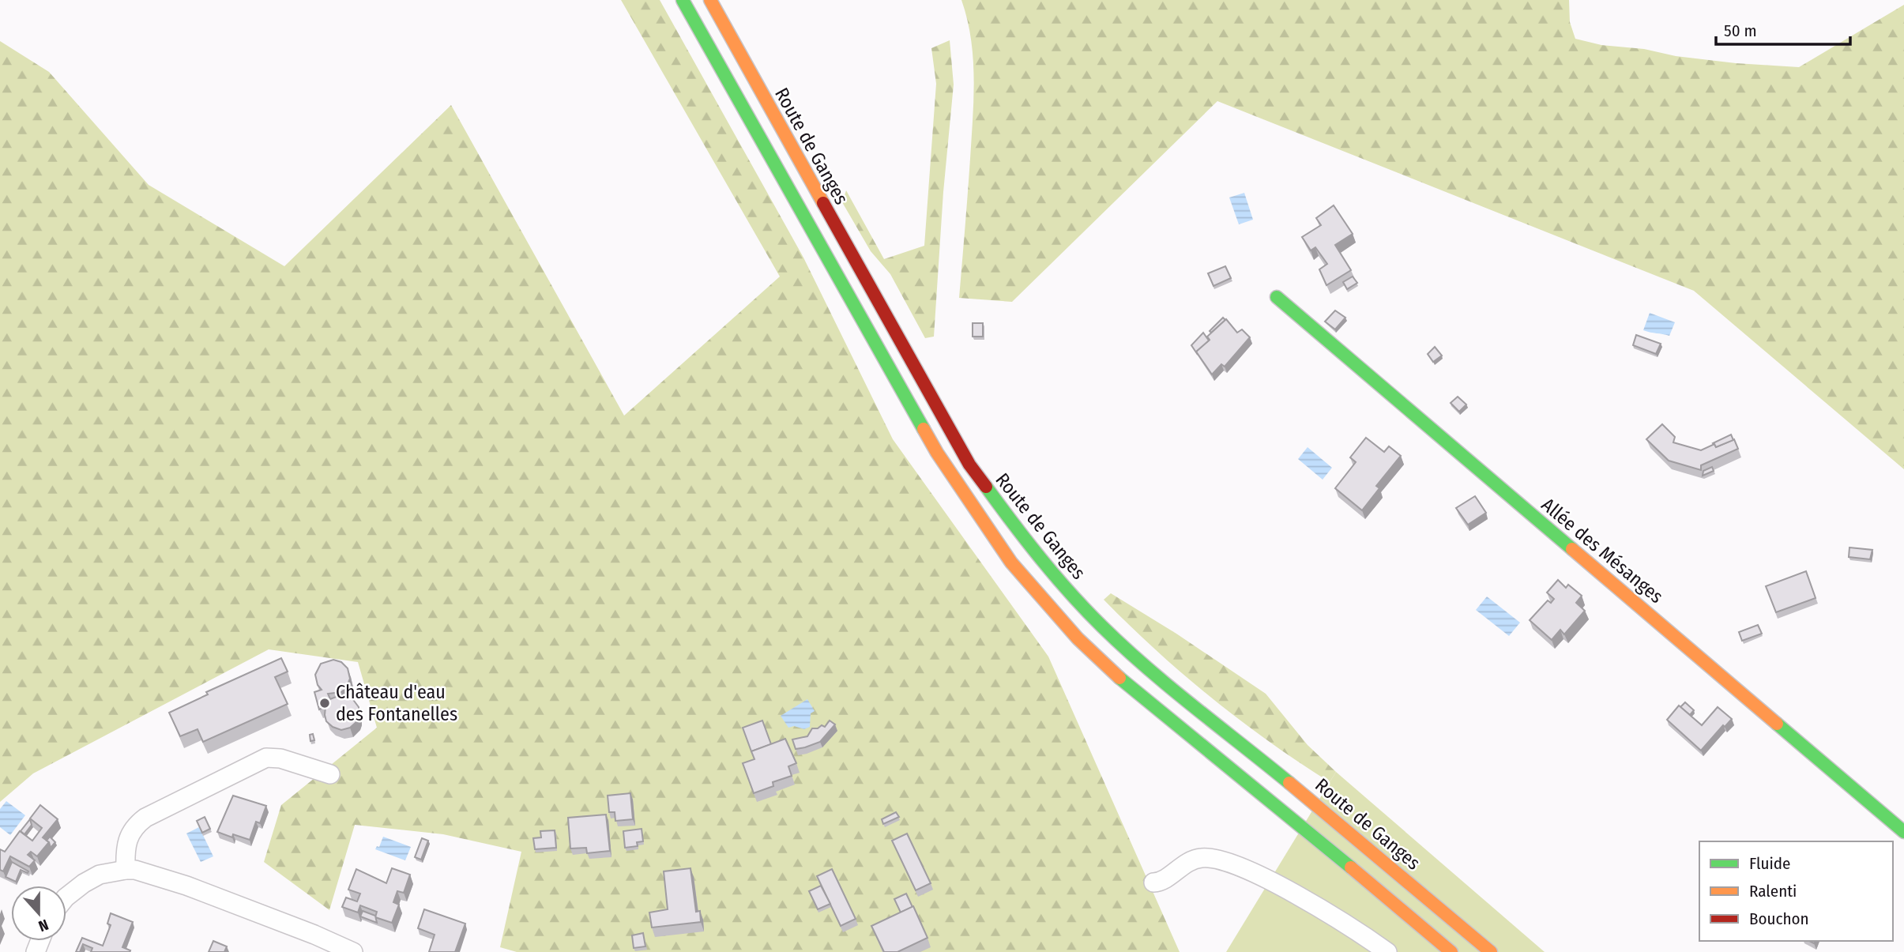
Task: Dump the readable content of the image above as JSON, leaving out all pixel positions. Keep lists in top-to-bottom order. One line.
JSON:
{"streets":{"main road":["Route de Ganges","Allée des Mésanges"]},"places":["Château d'eau des Fontanelles"],"legend":["Fluide","Ralenti","Bouchon"],"scale_bar":"50 m","north":"bottom"}
